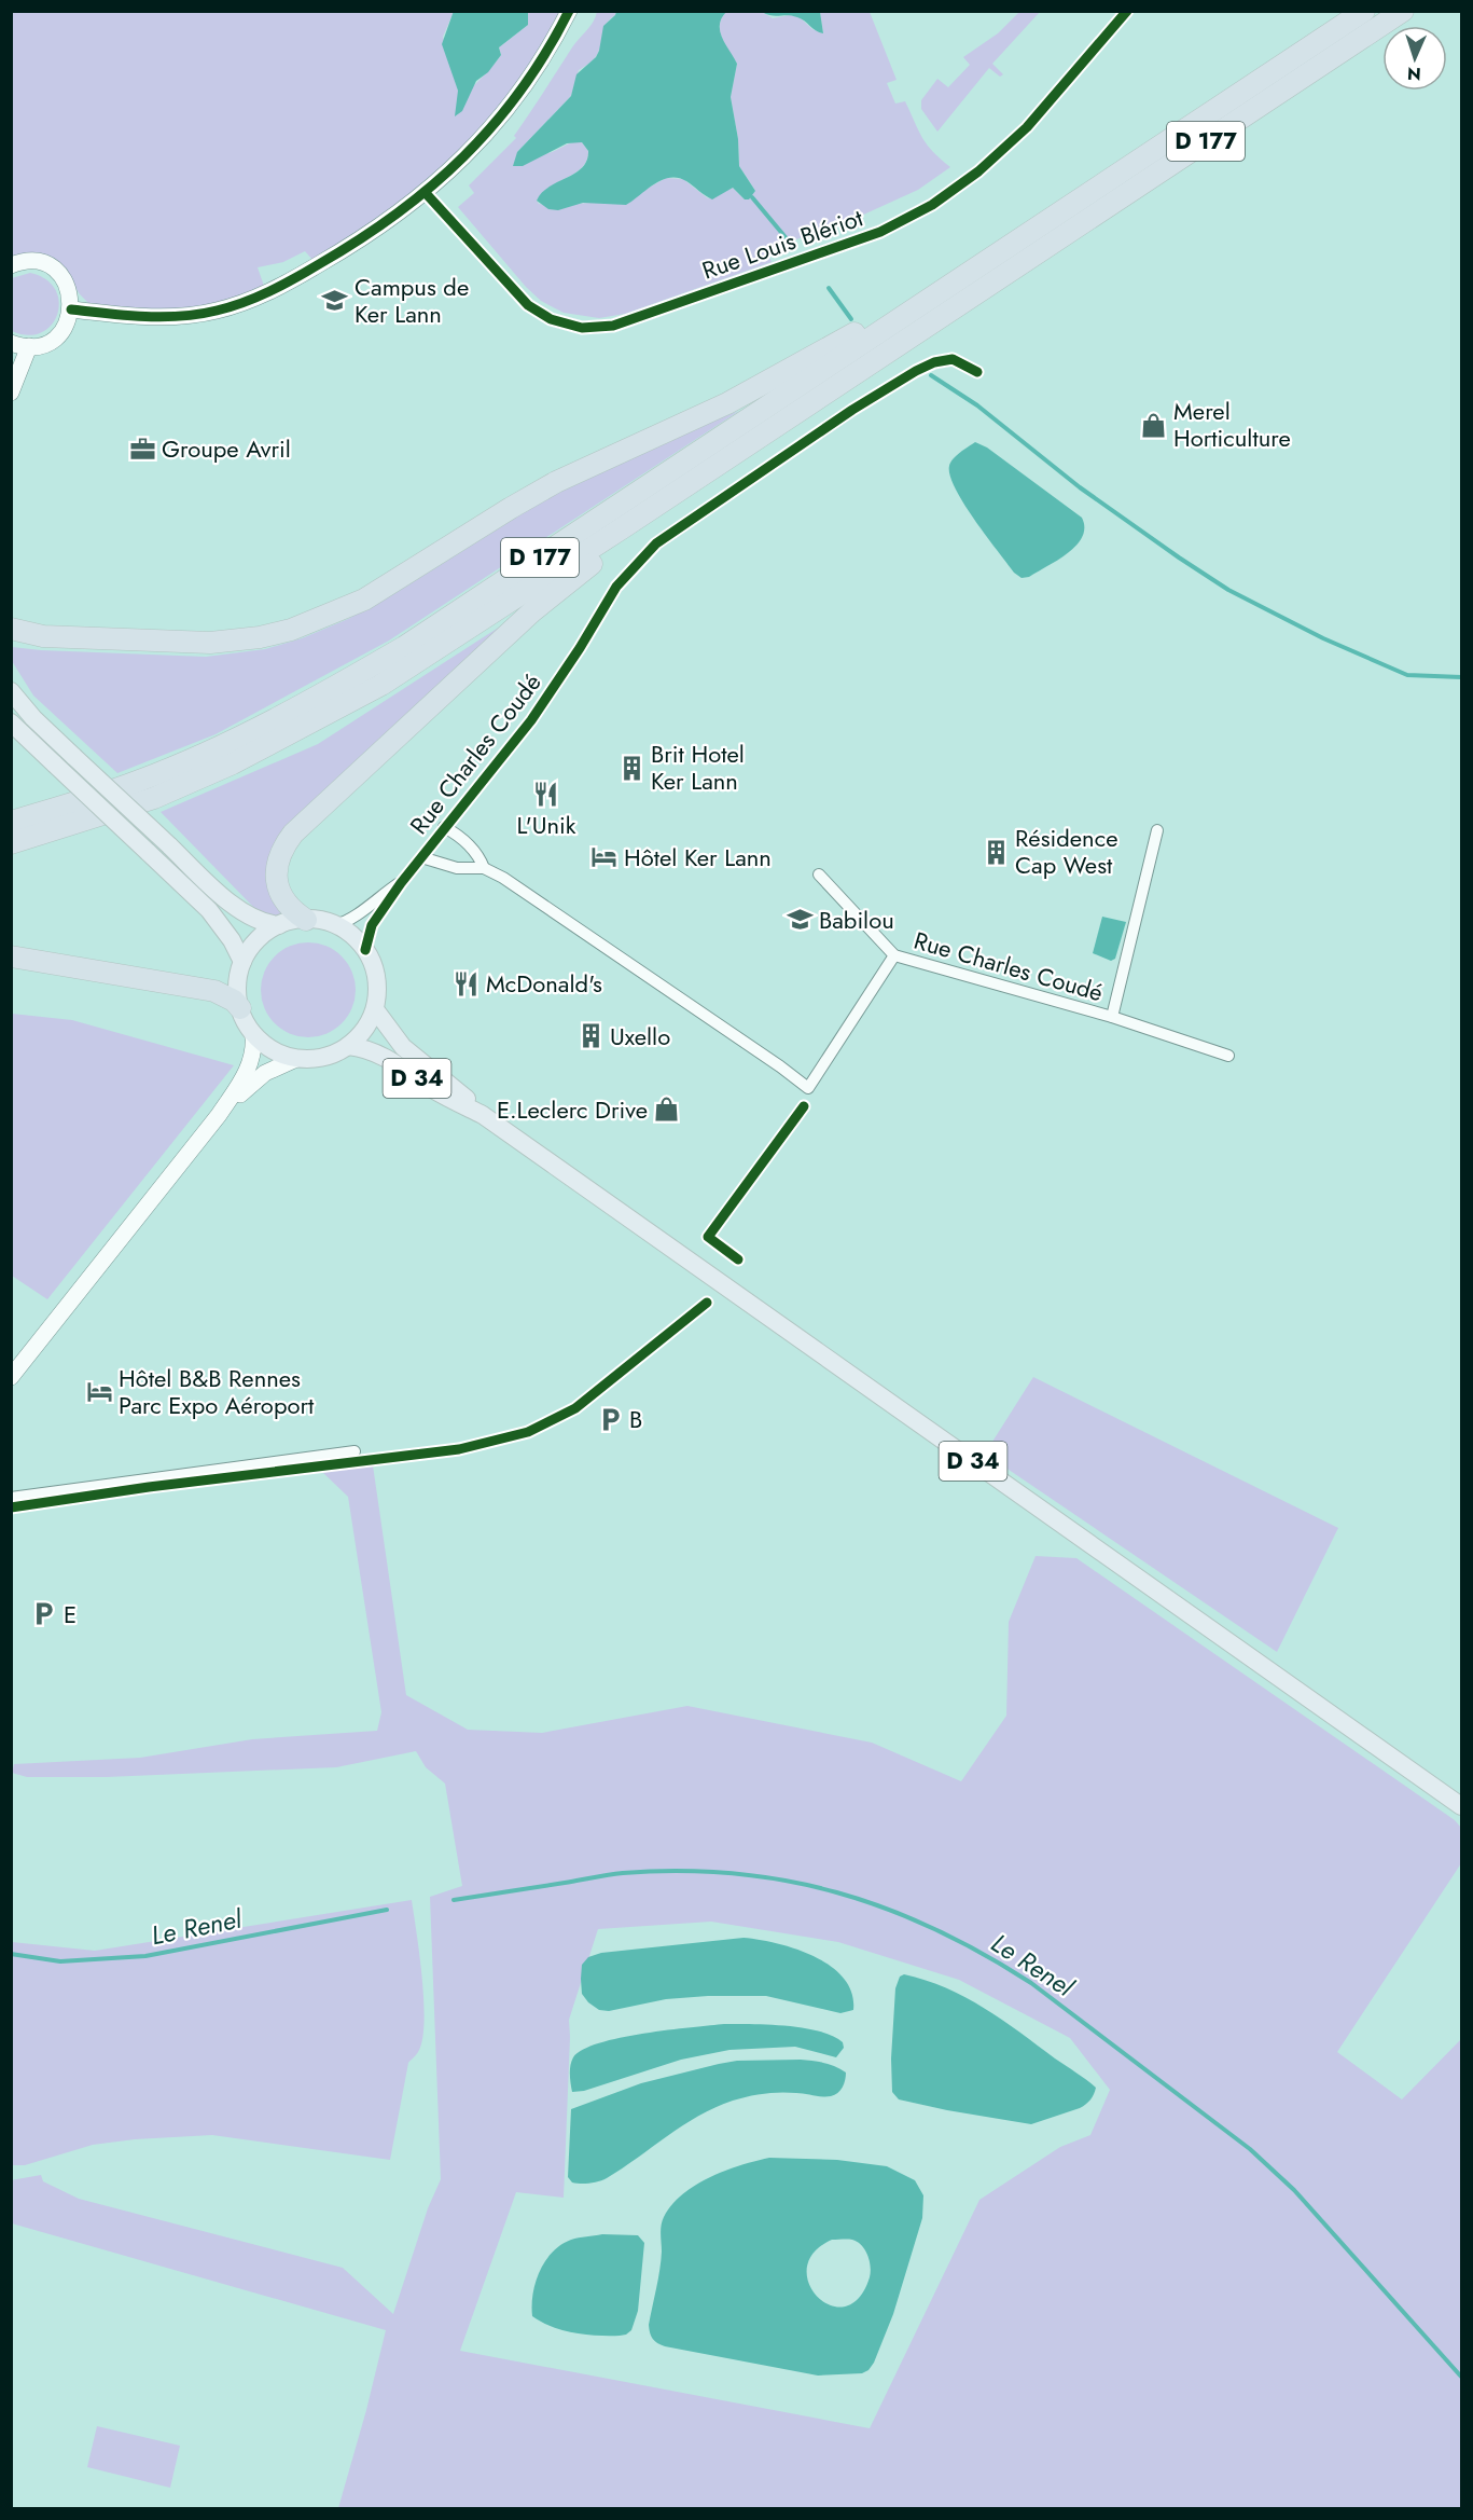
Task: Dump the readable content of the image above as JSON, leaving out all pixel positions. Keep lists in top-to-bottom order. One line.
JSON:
{"streets":{"highway":["D 177"],"main road":["D 34"],"street":["Rue Louis Blériot","Rue Charles Coudé"]},"water":["Le Renel"],"places":{"school or university":["Campus de Ker Lann","Babilou"],"shop":["Merel Horticulture","E.Leclerc Drive"],"office":["Groupe Avril"],"building":["Brit Hotel Ker Lann","Résidence Cap West","Uxello"],"restaurant":["L'Unik","McDonald's"],"hotel":["Hôtel Ker Lann","Hôtel B&B Rennes Parc Expo Aéroport"],"parking":["B","E"]},"north":"bottom"}
